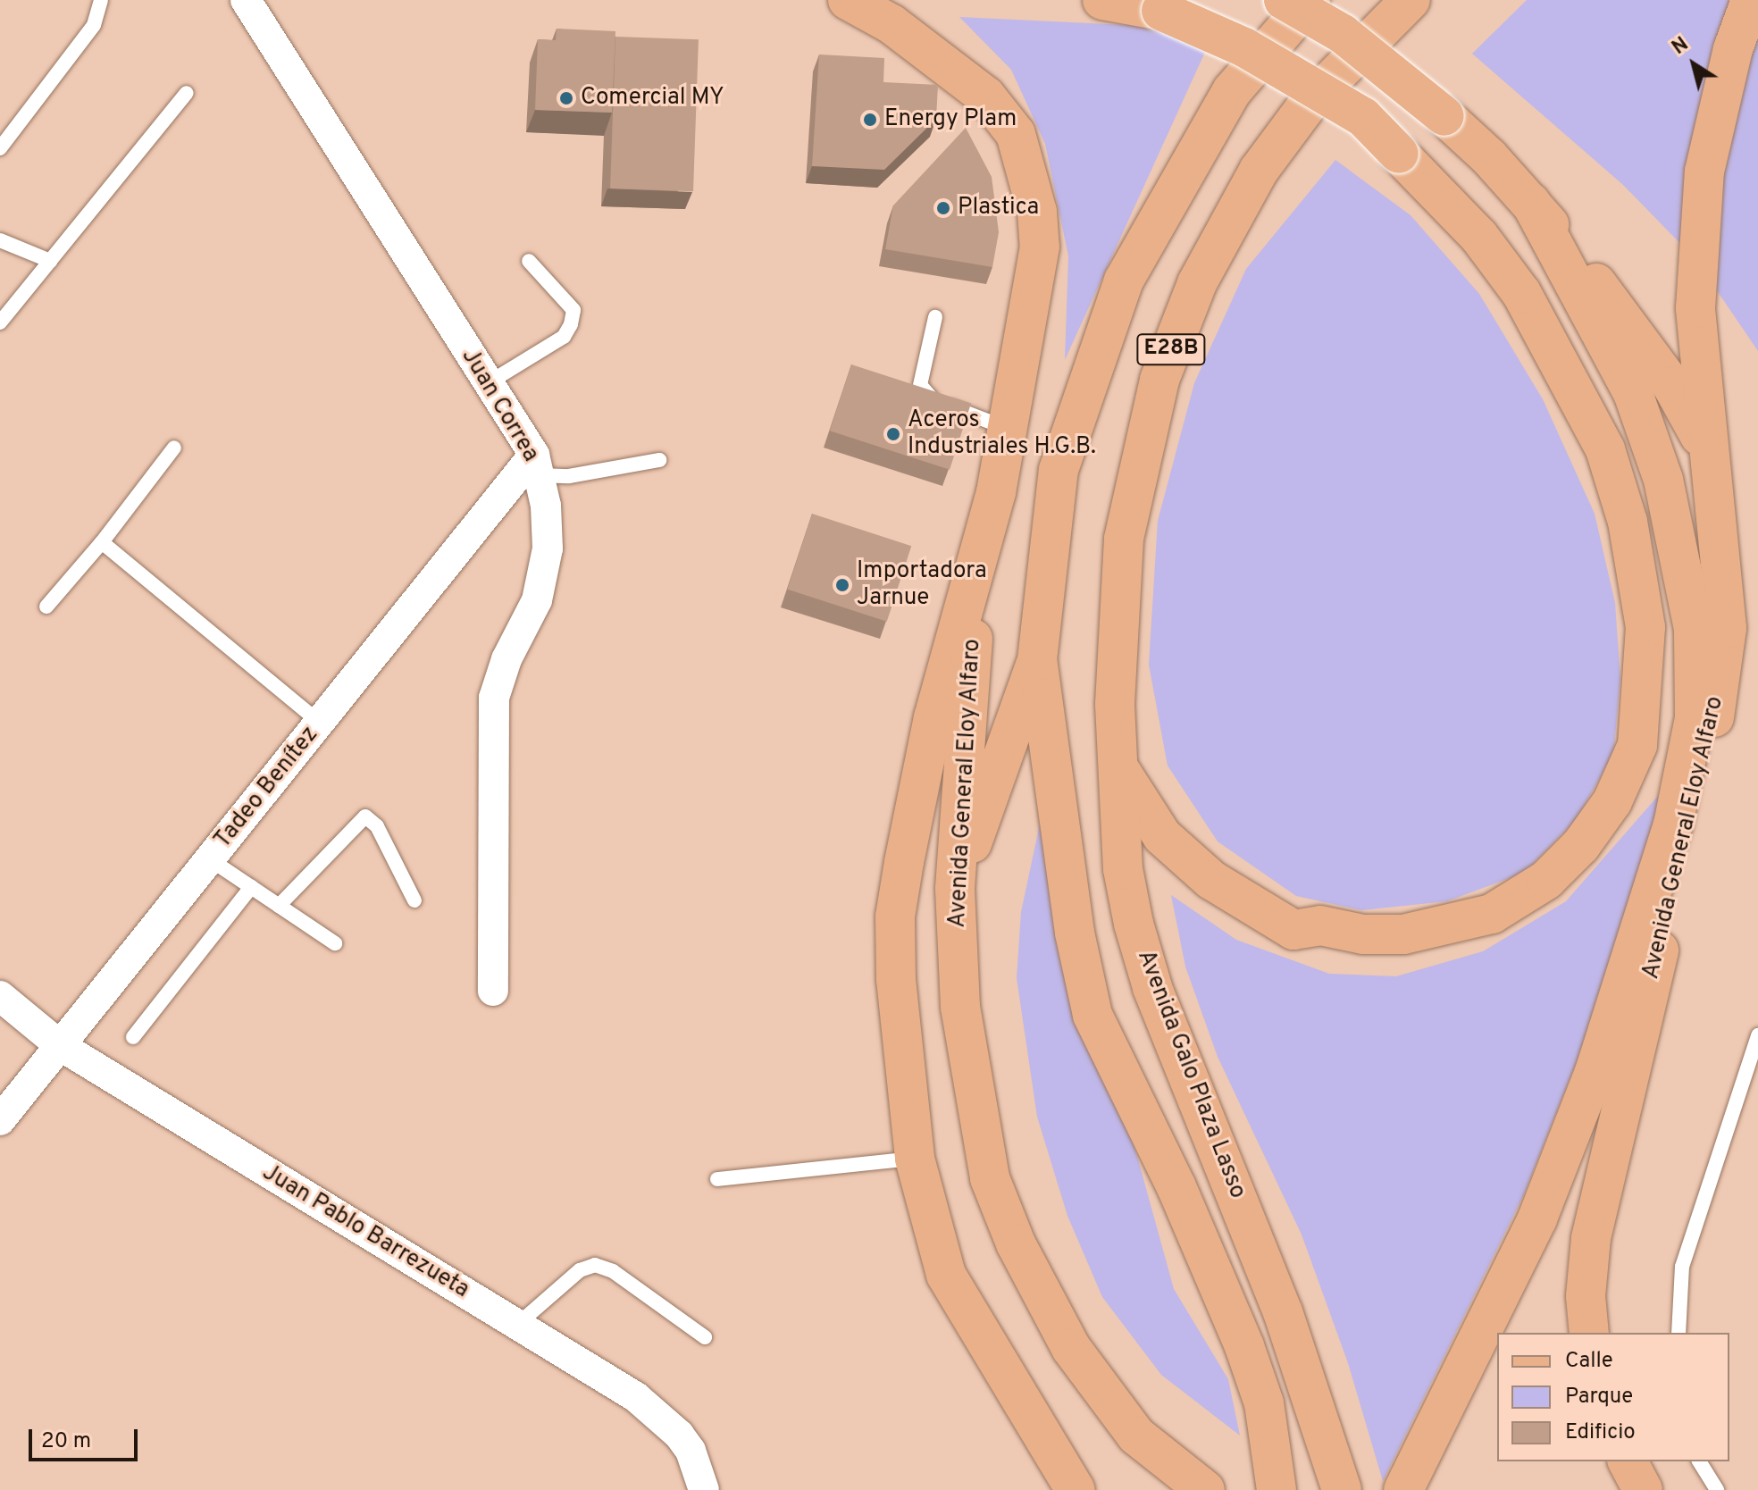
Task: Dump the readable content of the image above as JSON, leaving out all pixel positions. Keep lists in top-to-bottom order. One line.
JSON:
{"streets":{"main road":["E28B","Avenida General Eloy Alfaro","Avenida Galo Plaza Lasso"],"street":["Juan Correa","Tadeo Benítez","Juan Pablo Barrezueta"]},"crossings":[["Juan Correa","Tadeo Benítez"],["Tadeo Benítez","Juan Pablo Barrezueta"]],"places":["Comercial MY","Energy Plam","Plastica","Aceros Industriales H.G.B.","Importadora Jarnue"],"legend":["Calle","Parque","Edificio"],"scale_bar":"20 m","north":"top left"}
